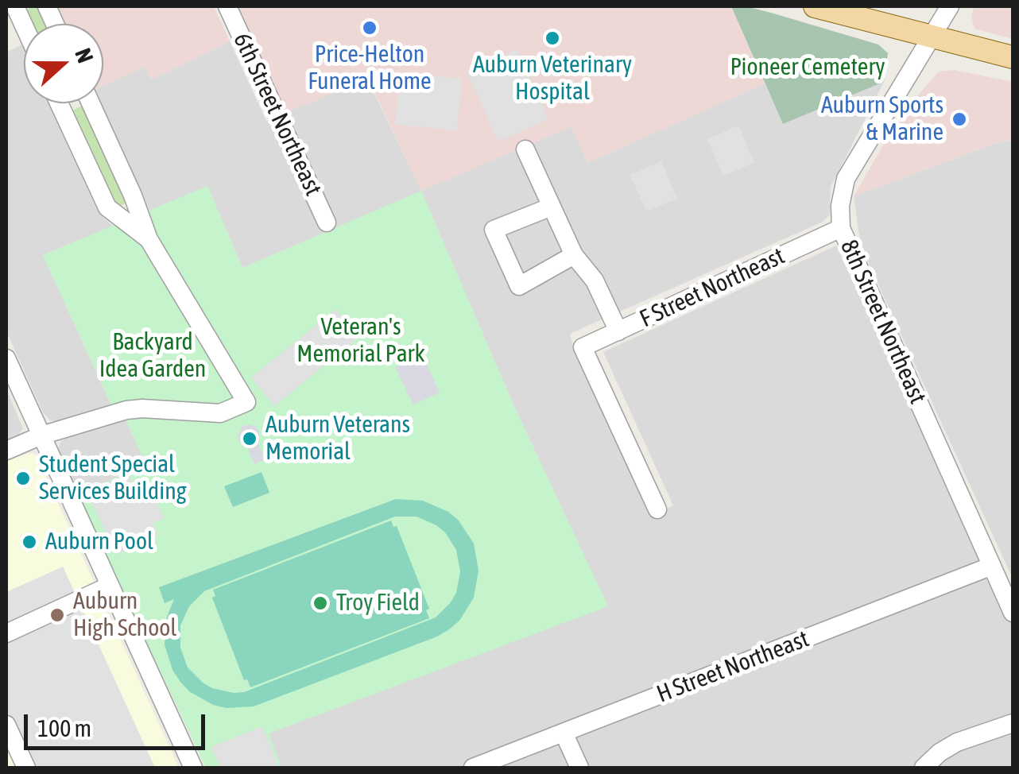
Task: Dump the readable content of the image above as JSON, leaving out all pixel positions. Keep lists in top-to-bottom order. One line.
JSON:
{"streets":{"street":["6th Street Northeast","F Street Northeast","8th Street Northeast","H Street Northeast"]},"crossings":[["F Street Northeast","8th Street Northeast"],["8th Street Northeast","H Street Northeast"]],"parks":["Pioneer Cemetery","Veteran's Memorial Park","Backyard Idea Garden"],"places":["Price-Helton Funeral Home","Auburn Veterinary Hospital","Auburn Sports & Marine","Auburn Veterans Memorial","Student Special Services Building","Auburn Pool","Troy Field","Auburn High School"],"scale_bar":"100 m","north":"right"}
